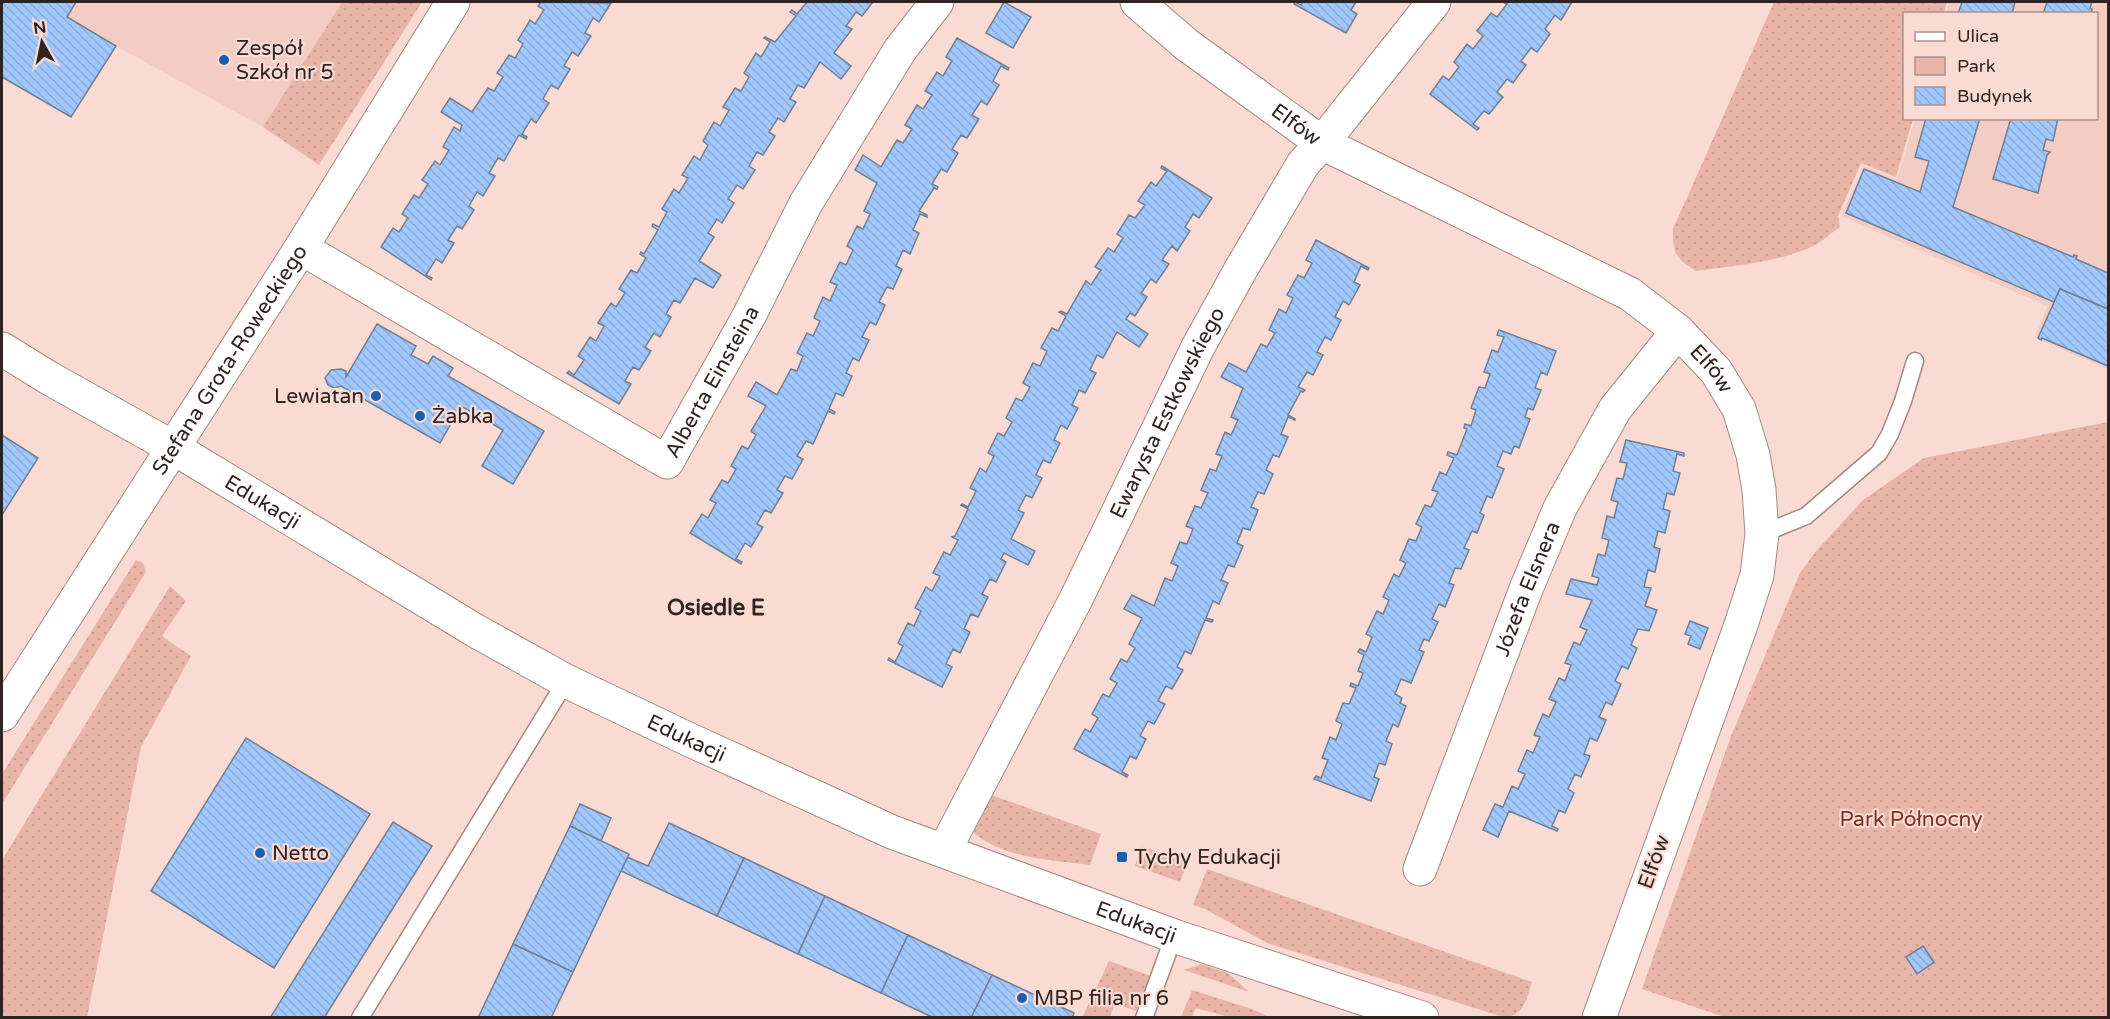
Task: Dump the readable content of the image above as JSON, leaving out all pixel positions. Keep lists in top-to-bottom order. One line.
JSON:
{"streets":{"street":["Elfów","Stefana Grota-Roweckiego","Alberta Einsteina","Ewarysta Estkowskiego","Edukacji","Józefa Elsnera"]},"crossings":[["Elfów","Ewarysta Estkowskiego"],["Elfów","Józefa Elsnera"],["Stefana Grota-Roweckiego","Alberta Einsteina"],["Stefana Grota-Roweckiego","Edukacji"],["Ewarysta Estkowskiego","Edukacji"]],"districts":["Osiedle E"],"parks":["Park Północny"],"places":{"other":["Zespół Szkół nr 5","Lewiatan","Żabka","Netto","MBP filia nr 6"],"transit":["Tychy Edukacji"]},"legend":["Ulica","Park","Budynek"],"north":"top"}
